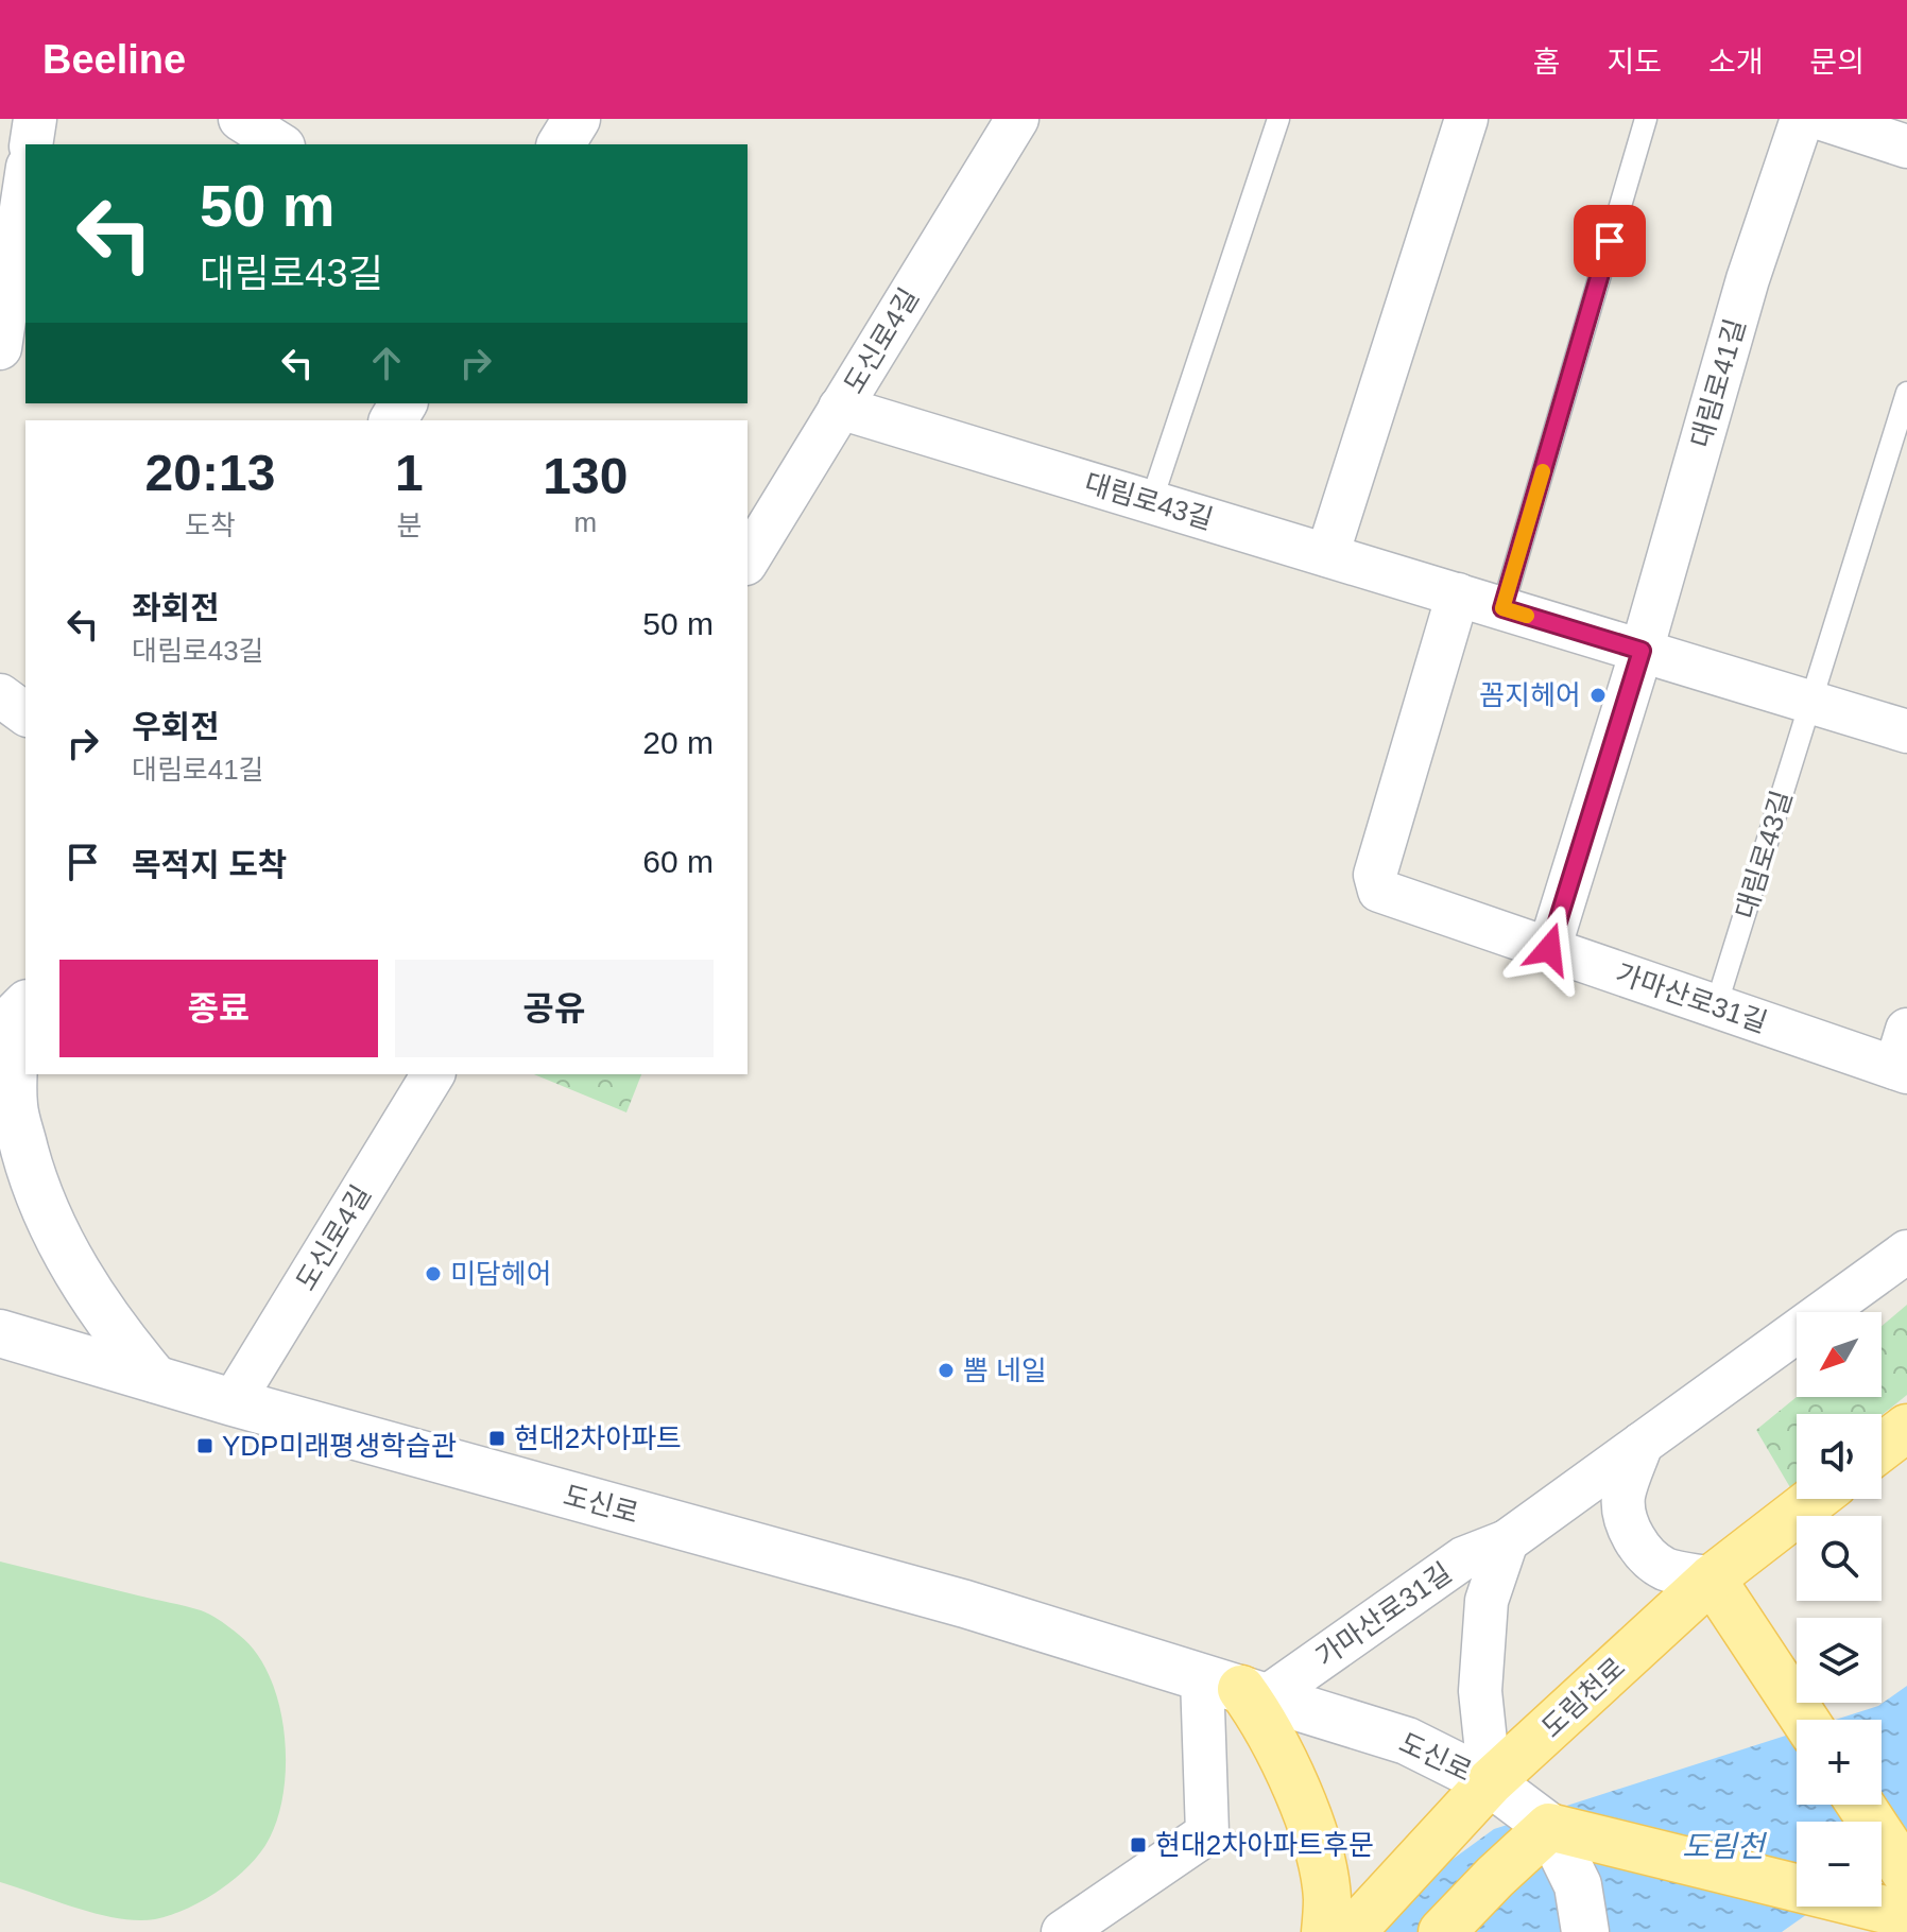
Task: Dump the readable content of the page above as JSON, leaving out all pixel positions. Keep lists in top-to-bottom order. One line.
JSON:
{"streets":{"main road":["도신로","도림천로"],"street":["도신로4길","대림로41길","대림로43길","가마산로31길"]},"crossings":[["도신로4길","대림로43길"],["도신로4길","도신로"],["대림로41길","대림로43길"],["대림로43길","가마산로31길"],["가마산로31길","도신로"],["가마산로31길","도림천로"],["도신로","도림천로"]],"water":["도림천"],"places":{"other":["꼼지헤어","미담헤어","뽐 네일"],"transit":["현대2차아파트","YDP미래평생학습관","현대2차아파트후문"]},"north":"bottom left","page":{"header":"Beeline","nav":["홈","지도","소개","문의"],"turn":["50 m","대림로43길"],"eta":["20:13","도착","1","분","130","m"],"list":[{"name":"좌회전","note":"대림로43길","value":"50 m"},{"name":"우회전","note":"대림로41길","value":"20 m"},{"name":"목적지 도착","value":"60 m"}],"buttons":["종료","공유"],"map_buttons":["+","−"]}}
